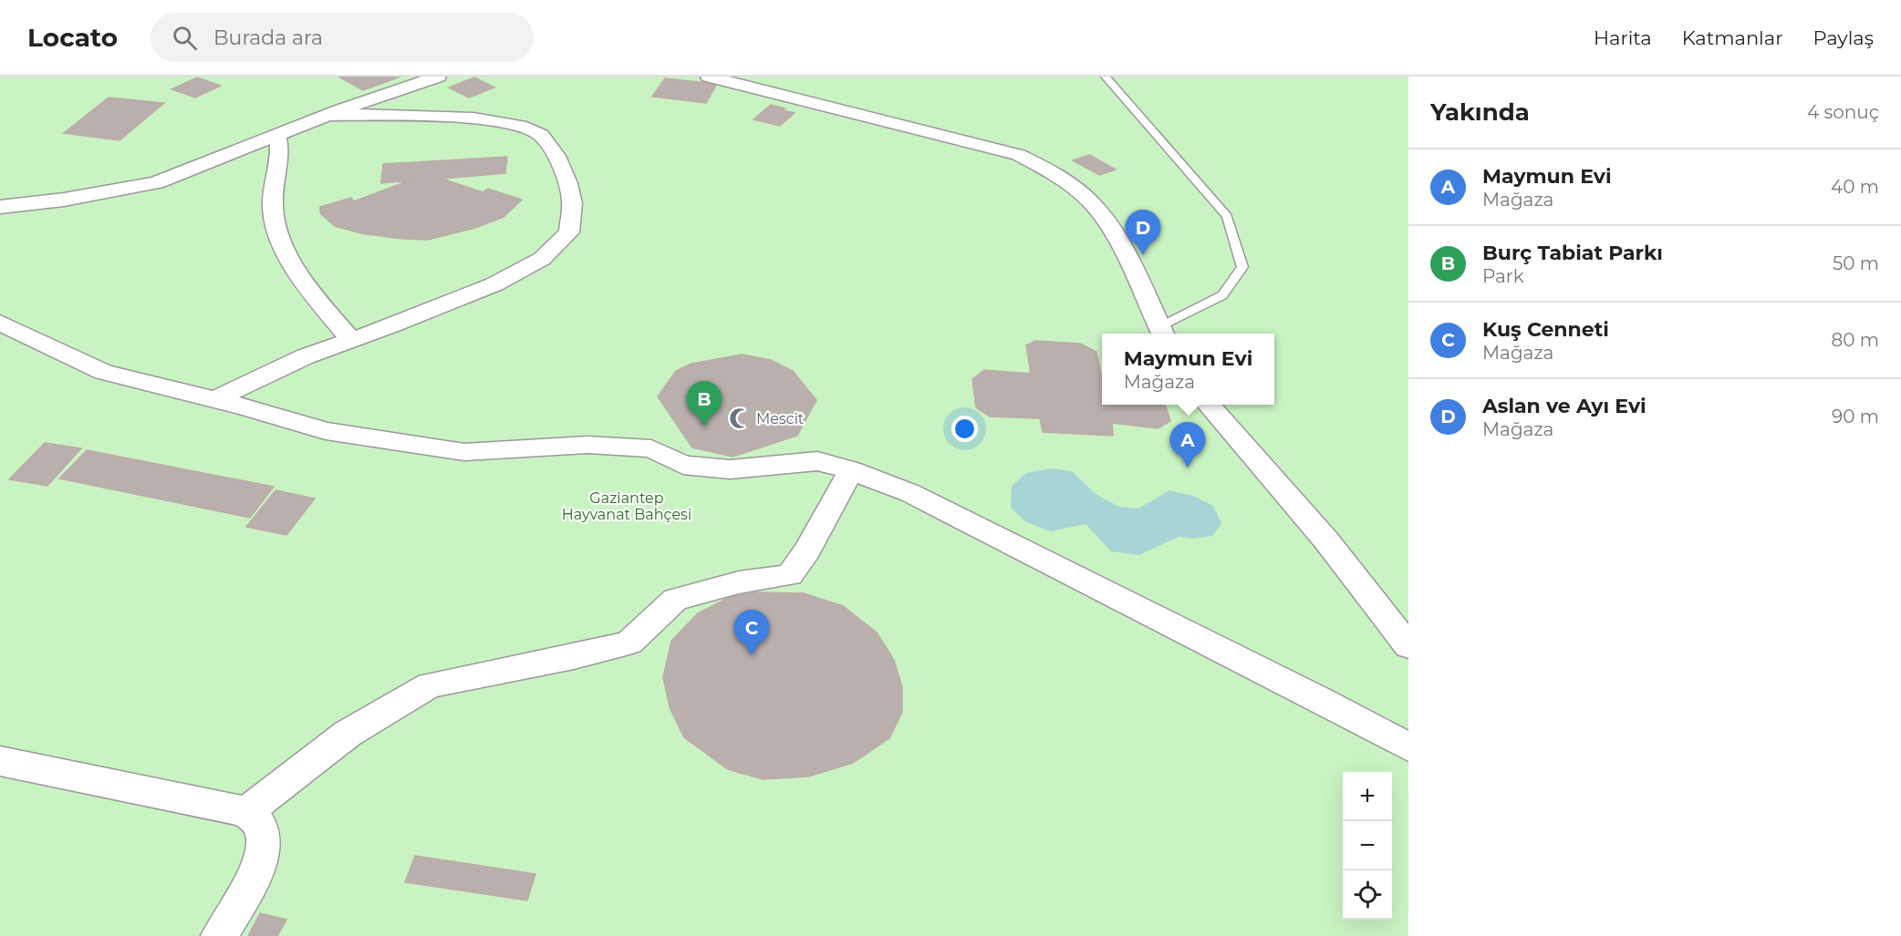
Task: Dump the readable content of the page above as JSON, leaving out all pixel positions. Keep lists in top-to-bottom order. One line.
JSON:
{"parks":["Gaziantep Hayvanat Bahçesi"],"places":{"mosque":["Mescit"]},"page":{"header":"Locato","search":"Burada ara","nav":["Harita","Katmanlar","Paylaş"],"heading":["Yakında","4 sonuç"],"list":[{"mark":"A","name":"Maymun Evi","note":"Mağaza","value":"40 m"},{"mark":"B","name":"Burç Tabiat Parkı","note":"Park","value":"50 m"},{"mark":"C","name":"Kuş Cenneti","note":"Mağaza","value":"80 m"},{"mark":"D","name":"Aslan ve Ayı Evi","note":"Mağaza","value":"90 m"}],"pins":["D","B","A","C"],"popup":["Maymun Evi","Mağaza"],"map_buttons":["+","−"]}}
